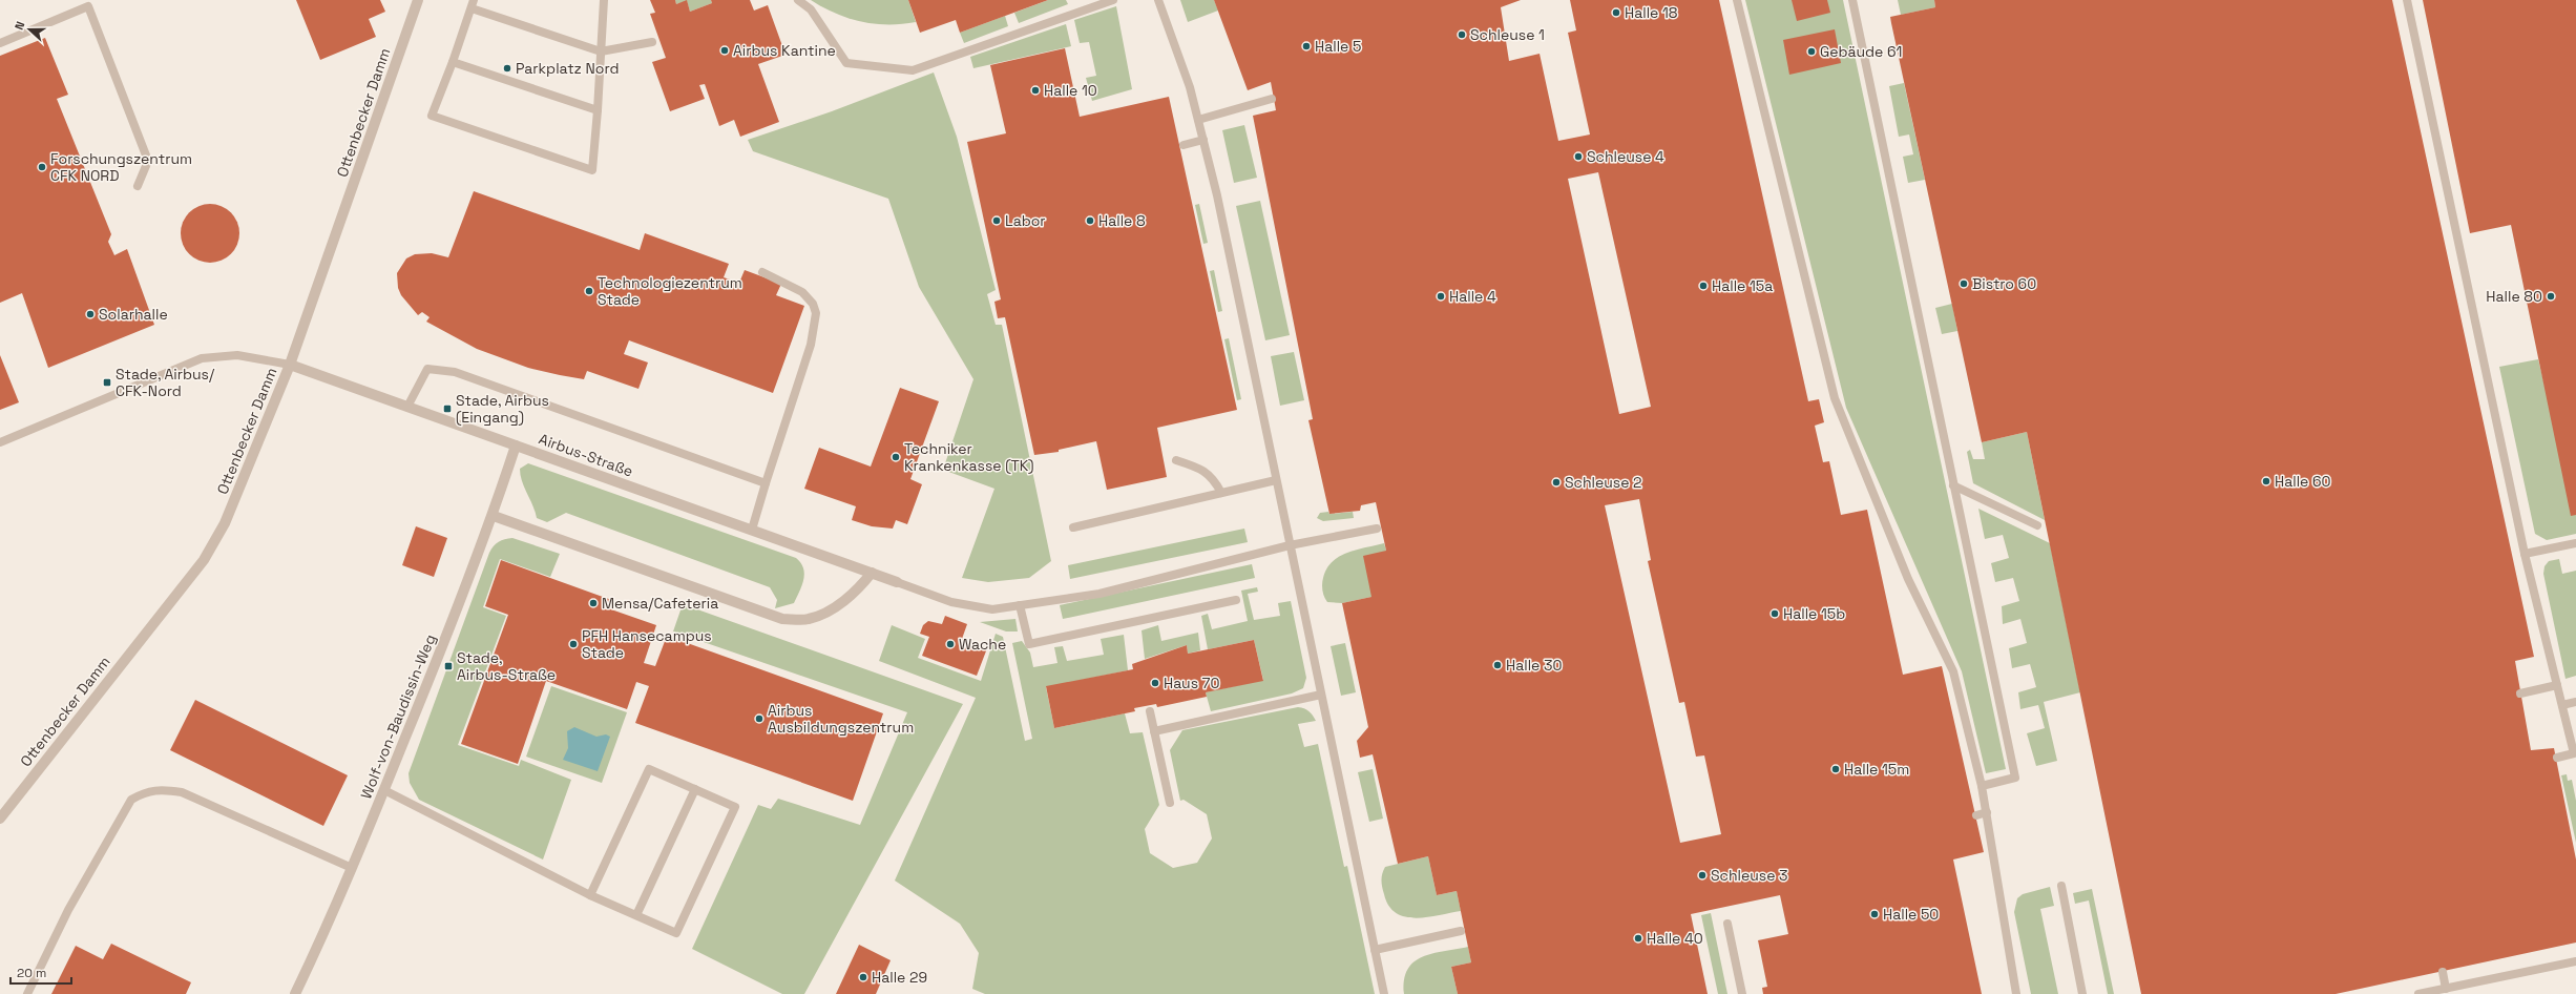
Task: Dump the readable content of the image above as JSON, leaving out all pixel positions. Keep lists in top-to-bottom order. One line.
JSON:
{"streets":{"street":["Ottenbecker Damm","Airbus-Straße","Wolf-von-Baudissin-Weg"]},"crossings":[["Ottenbecker Damm","Airbus-Straße"],["Airbus-Straße","Wolf-von-Baudissin-Weg"]],"places":{"other":["Halle 18","Schleuse 1","Halle 5","Airbus Kantine","Gebäude 61","Parkplatz Nord","Halle 10","Schleuse 4","Forschungszentrum CFK NORD","Labor","Halle 8","Bistro 60","Halle 15a","Technologiezentrum Stade","Halle 4","Halle 80","Solarhalle","Techniker Krankenkasse (TK)","Halle 60","Schleuse 2","Mensa/Cafeteria","Halle 15b","PFH Hansecampus Stade","Wache","Halle 30","Haus 70","Airbus Ausbildungszentrum","Halle 15m","Schleuse 3","Halle 50","Halle 40","Halle 29"],"transit":["Stade, Airbus/ CFK-Nord","Stade, Airbus (Eingang)","Stade, Airbus-Straße"]},"scale_bar":"20 m","north":"left"}
